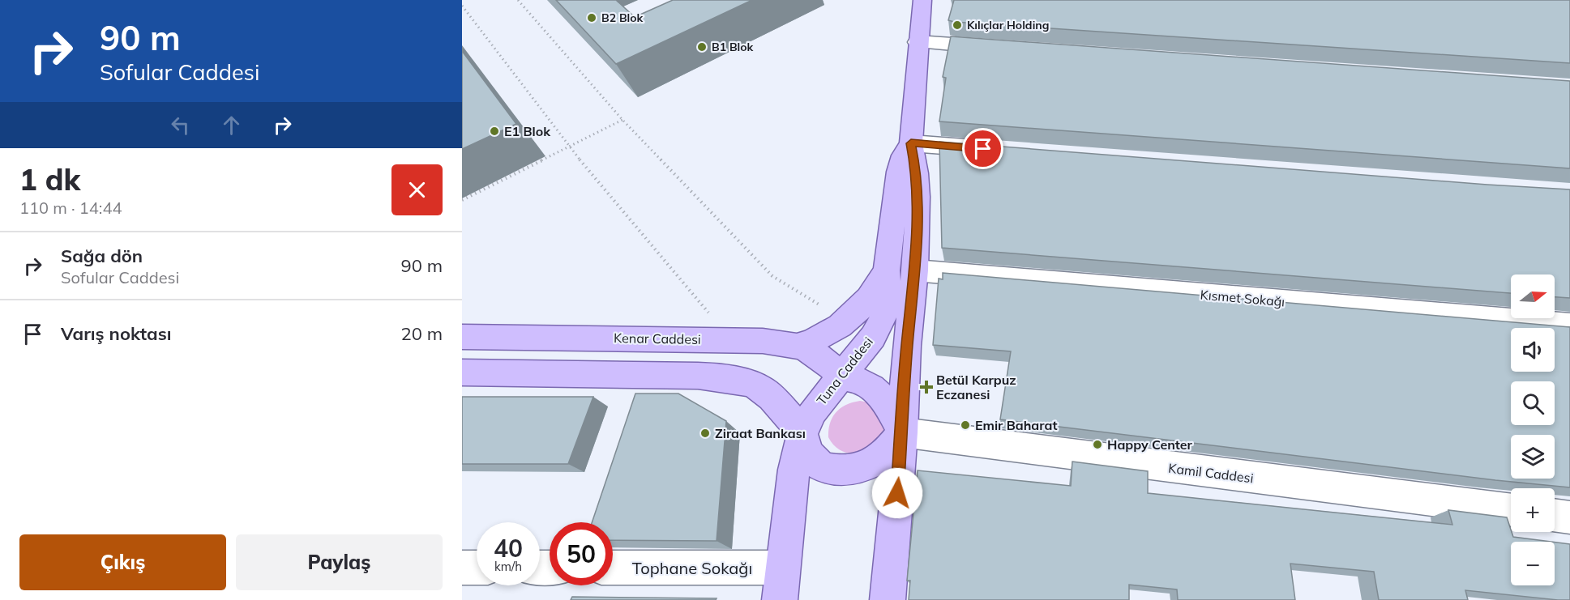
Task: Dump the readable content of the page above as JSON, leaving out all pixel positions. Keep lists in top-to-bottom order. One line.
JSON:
{"streets":{"main road":["Kenar Caddesi","Tuna Caddesi"],"street":["Kısmet Sokağı","Kamil Caddesi","Tophane Sokağı"]},"crossings":[["Kısmet Sokağı","Tuna Caddesi"],["Kenar Caddesi","Tuna Caddesi"],["Kenar Caddesi","Kamil Caddesi"],["Tuna Caddesi","Kamil Caddesi"],["Tuna Caddesi","Tophane Sokağı"]],"places":{"other":["B2 Blok","Kılıçlar Holding","B1 Blok","E1 Blok","Emir Baharat","Ziraat Bankası","Happy Center"],"health":["Betül Karpuz Eczanesi"]},"north":"right","page":{"turn":["90 m","Sofular Caddesi"],"heading":["1 dk","110 m · 14:44"],"list":[{"name":"Sağa dön","note":"Sofular Caddesi","value":"90 m"},{"name":"Varış noktası","value":"20 m"}],"map_buttons":["+","−"],"speed":"40 km/h","limit":"50","buttons":["Çıkış","Paylaş"]}}
